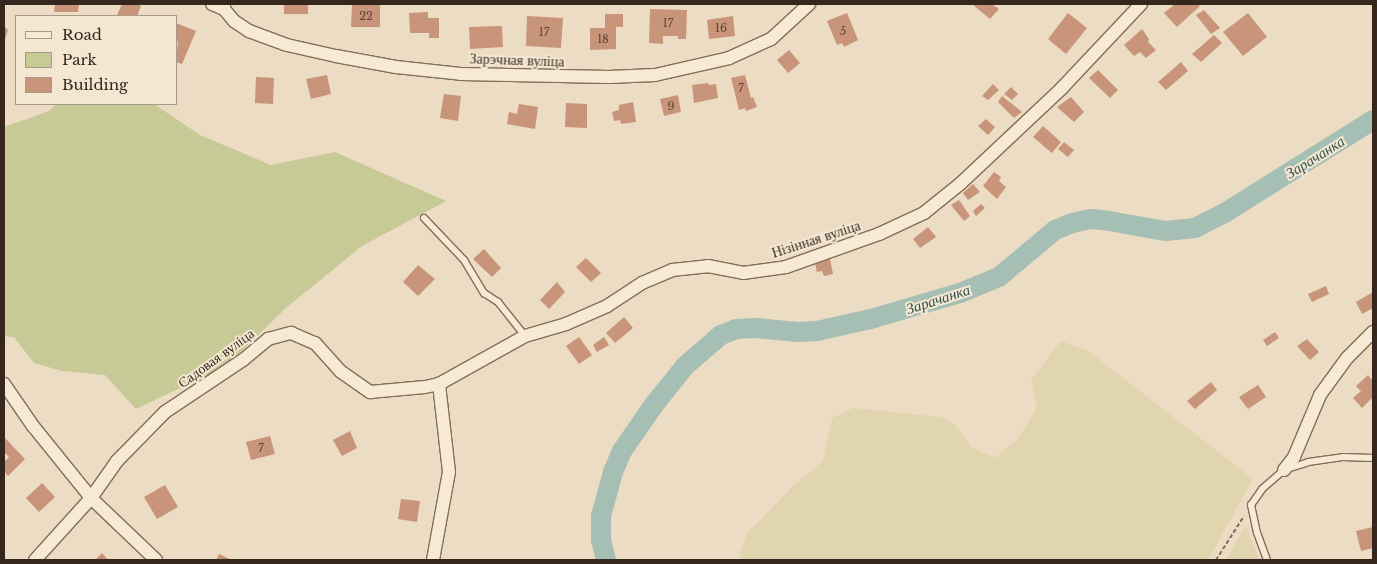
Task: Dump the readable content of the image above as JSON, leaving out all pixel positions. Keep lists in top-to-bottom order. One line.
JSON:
{"streets":{"street":["Зарэчная вуліца","Нізінная вуліца","Садовая вуліца"]},"crossings":[["Нізінная вуліца","Садовая вуліца"]],"water":["Зарачанка"],"house_numbers":["22","17","16","5","17","18","7","9","7"],"legend":["Road","Park","Building"]}
